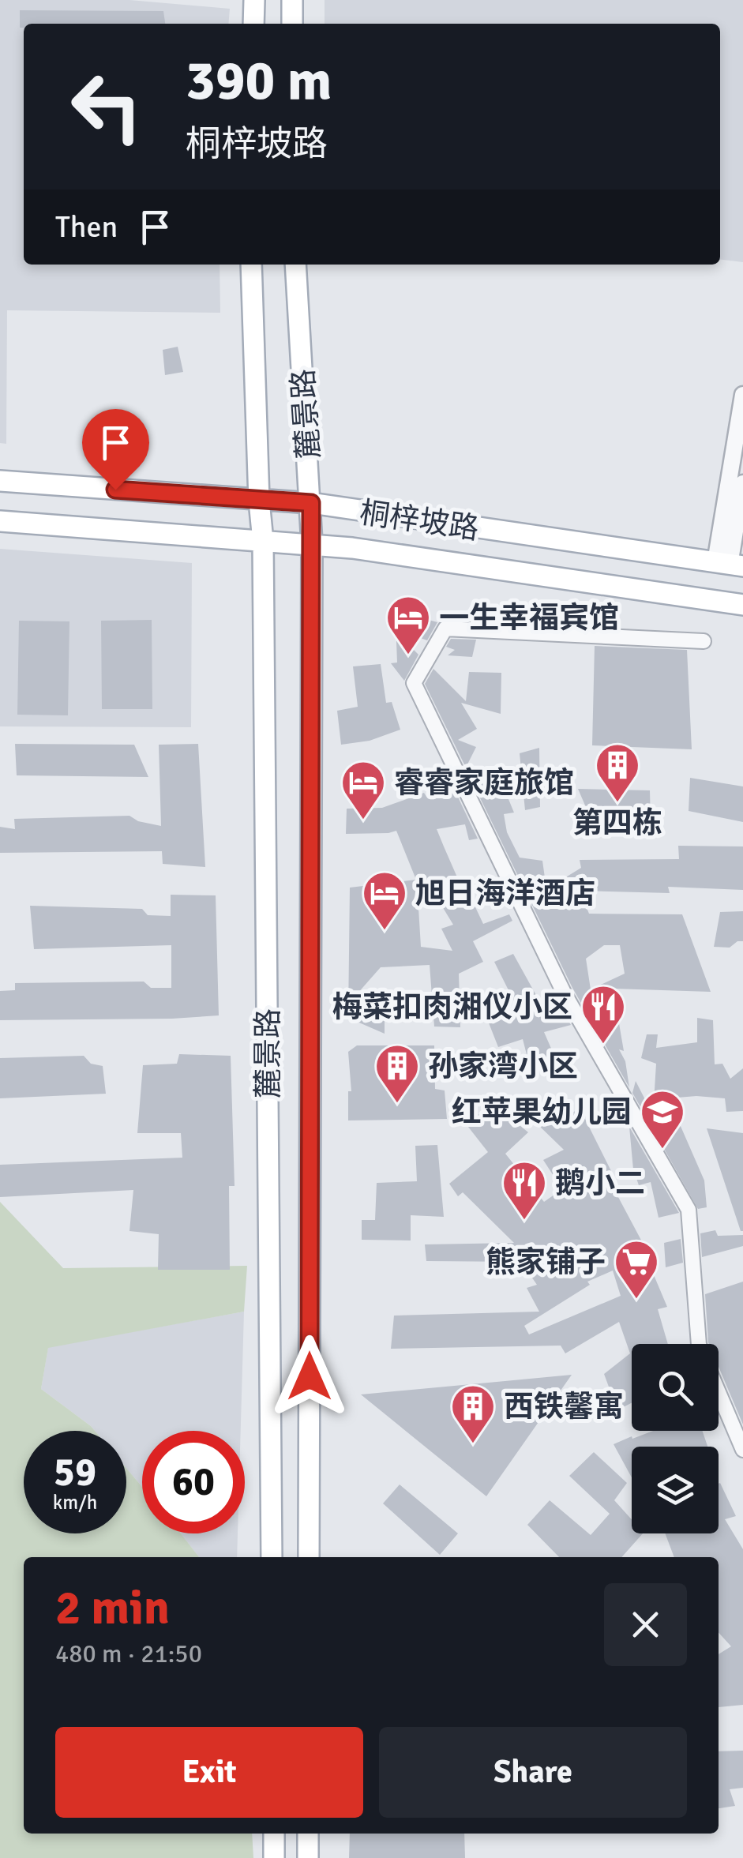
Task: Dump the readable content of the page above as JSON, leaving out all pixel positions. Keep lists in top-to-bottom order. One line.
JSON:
{"streets":{"main road":["麓景路","桐梓坡路"]},"crossings":[["麓景路","桐梓坡路"]],"places":{"hotel":["一生幸福宾馆","睿睿家庭旅馆","旭日海洋酒店"],"building":["第四栋","孙家湾小区","西铁馨寓"],"restaurant":["梅菜扣肉湘仪小区","鹅小二"],"school or university":["红苹果幼儿园"],"supermarket":["熊家铺子"]},"page":{"turn":["390 m","桐梓坡路"],"then":"Then","speed":"59 km/h","limit":"60","heading":["2 min","480 m · 21:50"],"buttons":["Exit","Share"]}}
